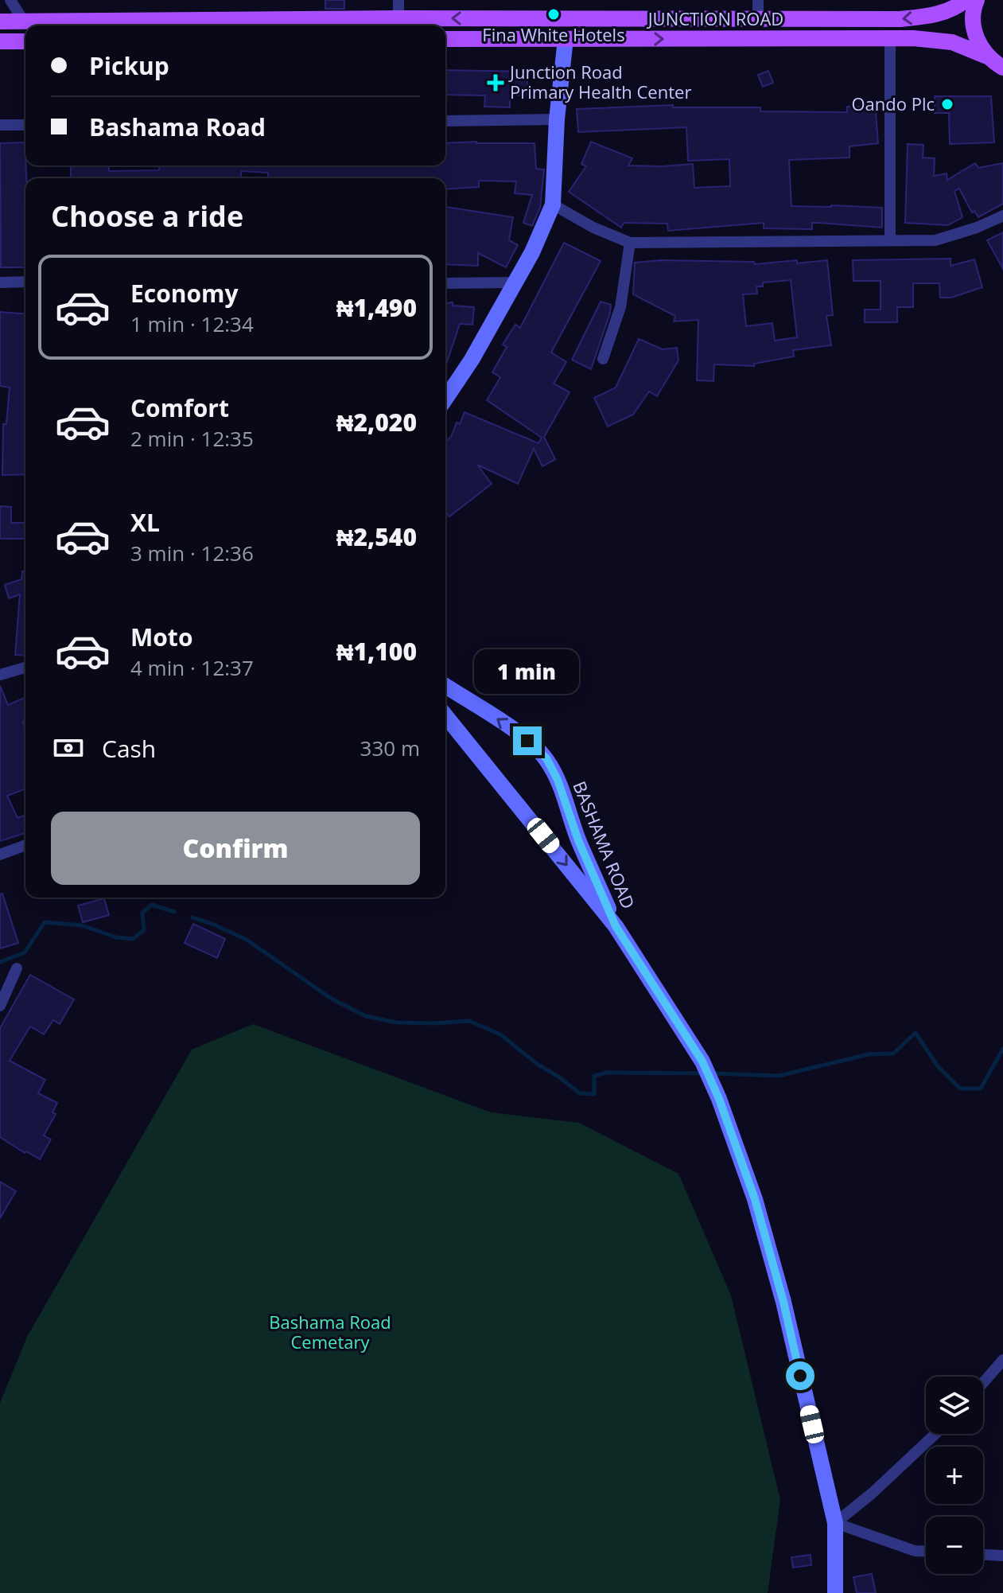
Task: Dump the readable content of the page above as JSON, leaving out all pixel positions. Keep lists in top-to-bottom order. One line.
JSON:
{"streets":{"main road":["JUNCTION ROAD"],"street":["BASHAMA ROAD"]},"parks":["Bashama Road Cemetary"],"places":{"other":["Fina White Hotels","Oando Plc"],"health":["Junction Road Primary Health Center"]},"page":{"banner":["Pickup","Bashama Road"],"heading":"Choose a ride","list":[{"name":"Economy","note":"1 min · 12:34","value":"₦1,490"},{"name":"Comfort","note":"2 min · 12:35","value":"₦2,020"},{"name":"XL","note":"3 min · 12:36","value":"₦2,540"},{"name":"Moto","note":"4 min · 12:37","value":"₦1,100"}],"bubble":"1 min","pay":["Cash","330 m"],"buttons":"Confirm","map_buttons":["+","−"]}}
